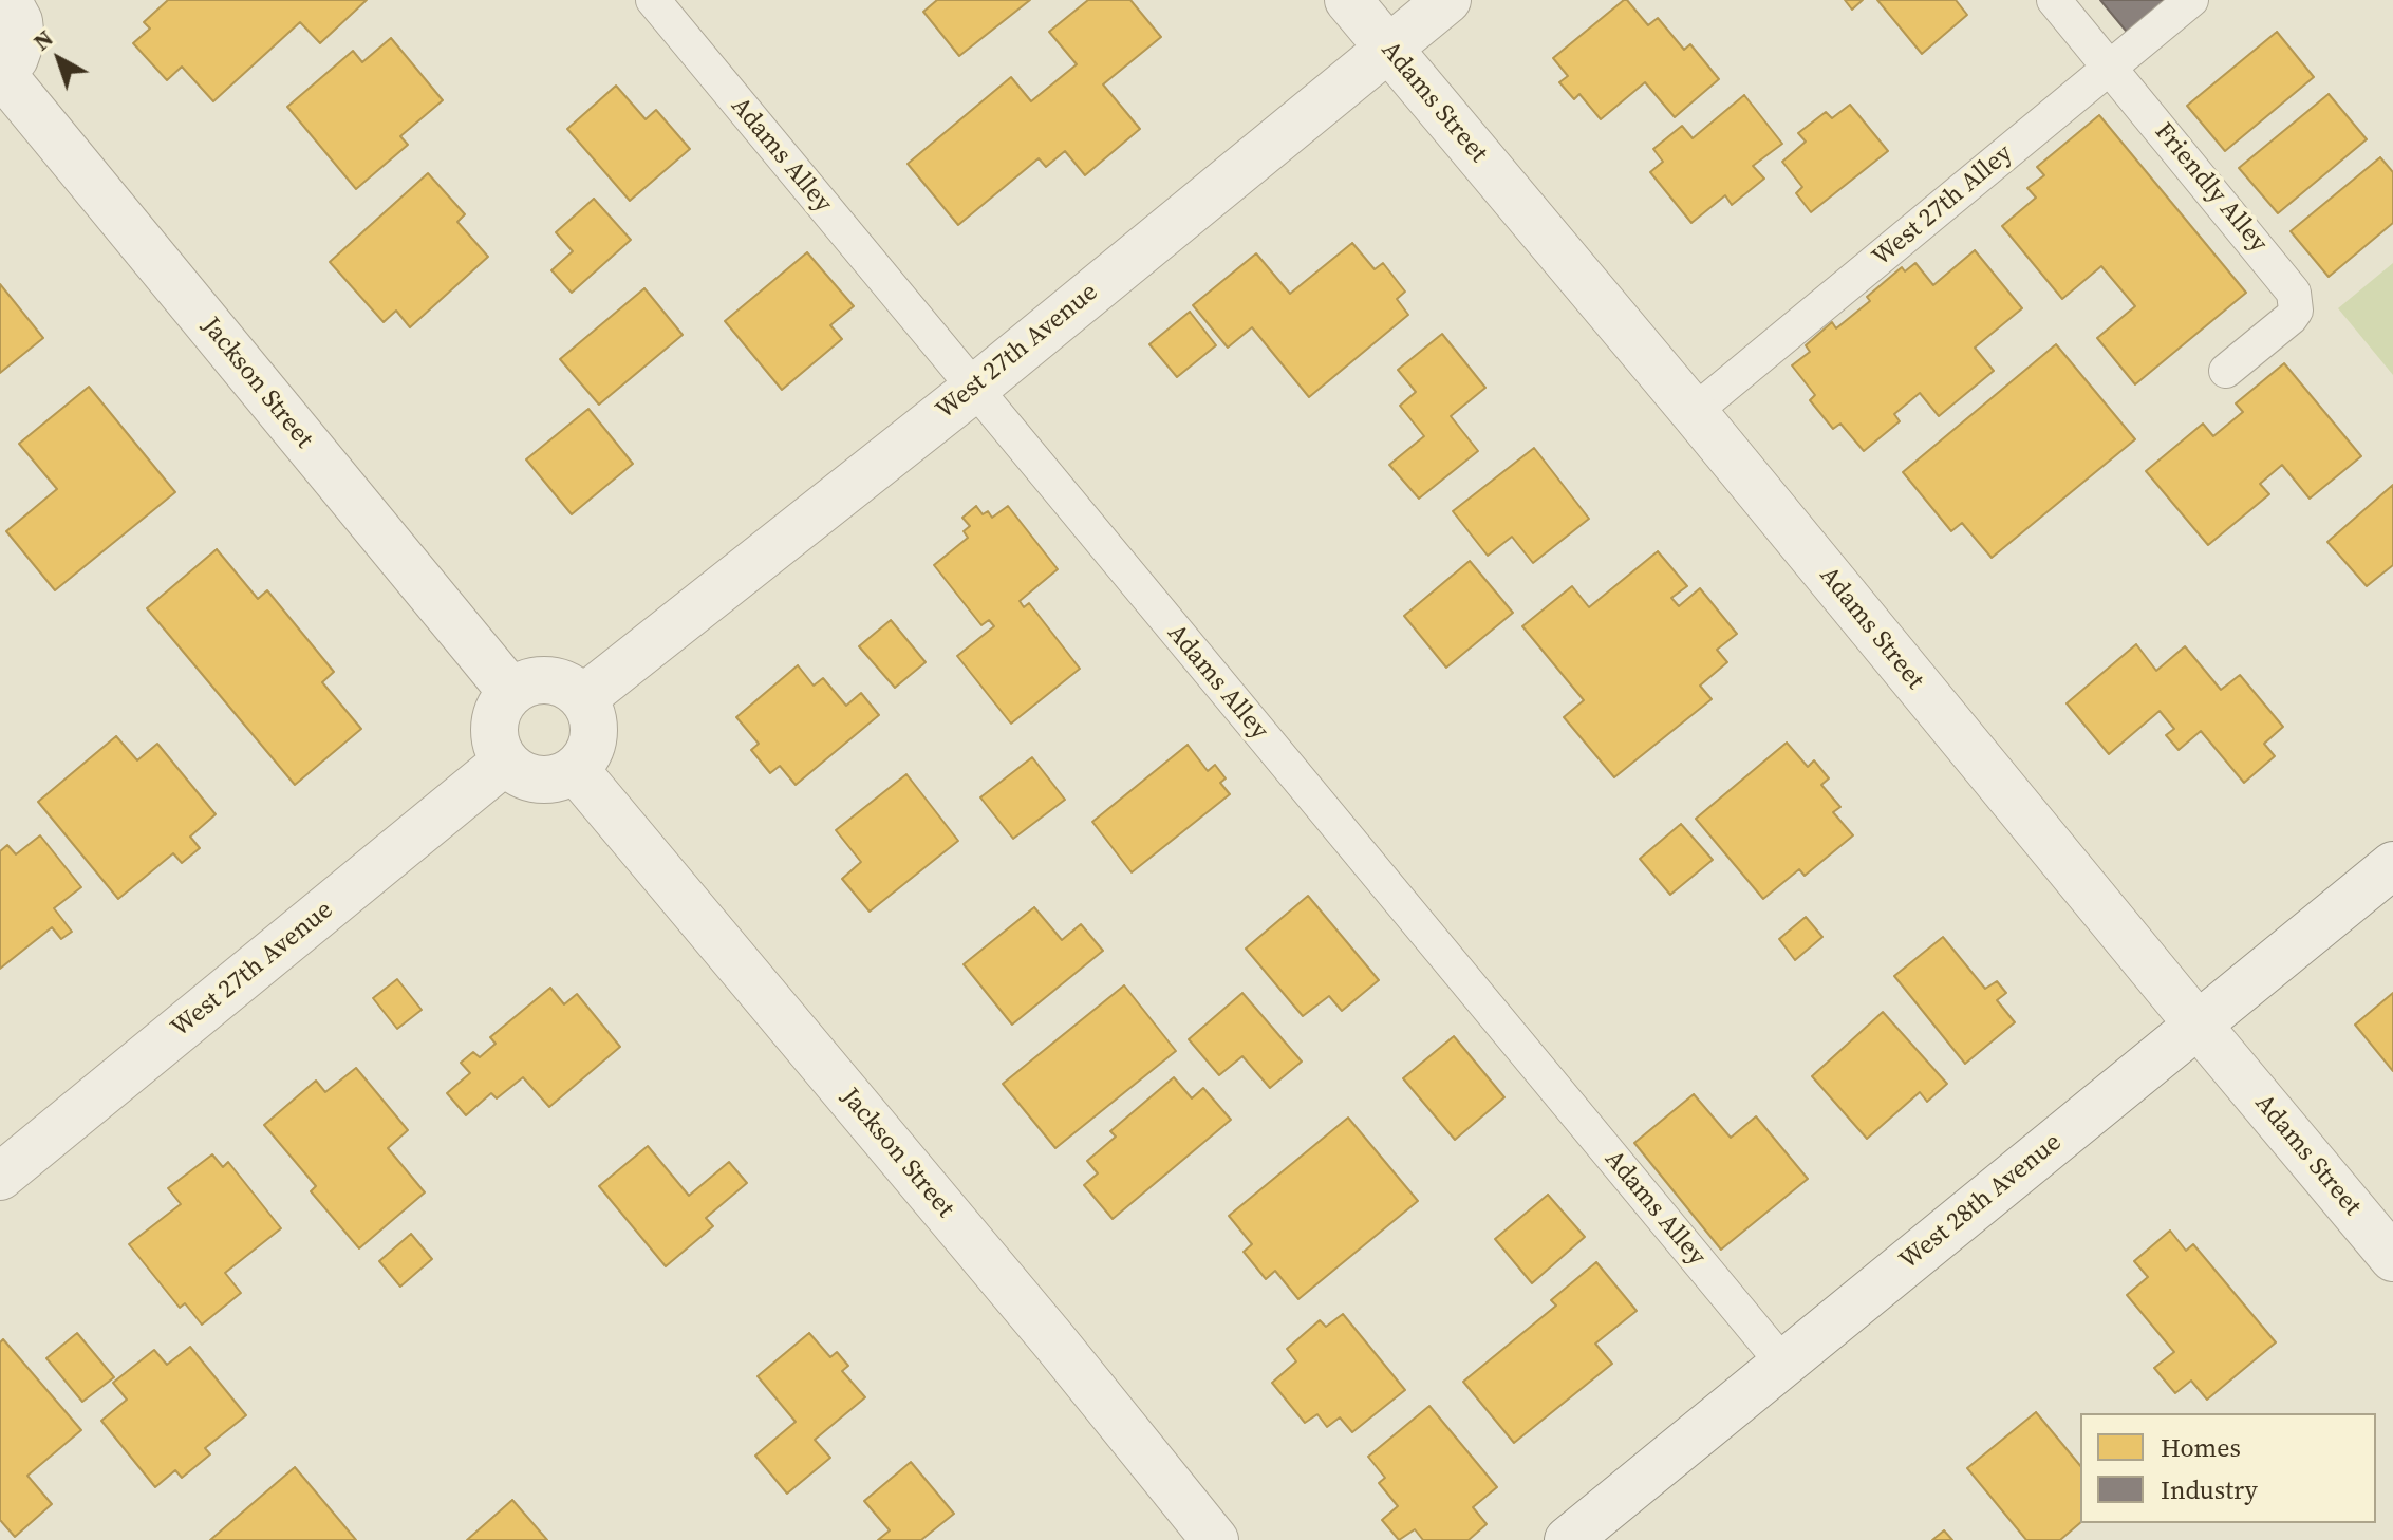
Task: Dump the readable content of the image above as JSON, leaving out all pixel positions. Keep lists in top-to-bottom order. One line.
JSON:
{"streets":{"street":["Adams Street","West 27th Avenue","Jackson Street","West 28th Avenue"],"lane":["Adams Alley","Friendly Alley","West 27th Alley"]},"crossings":[["Adams Street","West 27th Alley"],["Adams Street","West 27th Avenue"],["Adams Street","West 28th Avenue"],["Adams Alley","West 27th Avenue"],["Adams Alley","West 28th Avenue"],["Friendly Alley","West 27th Alley"],["West 27th Avenue","Jackson Street"]],"legend":["Homes","Industry"],"north":"top left"}
